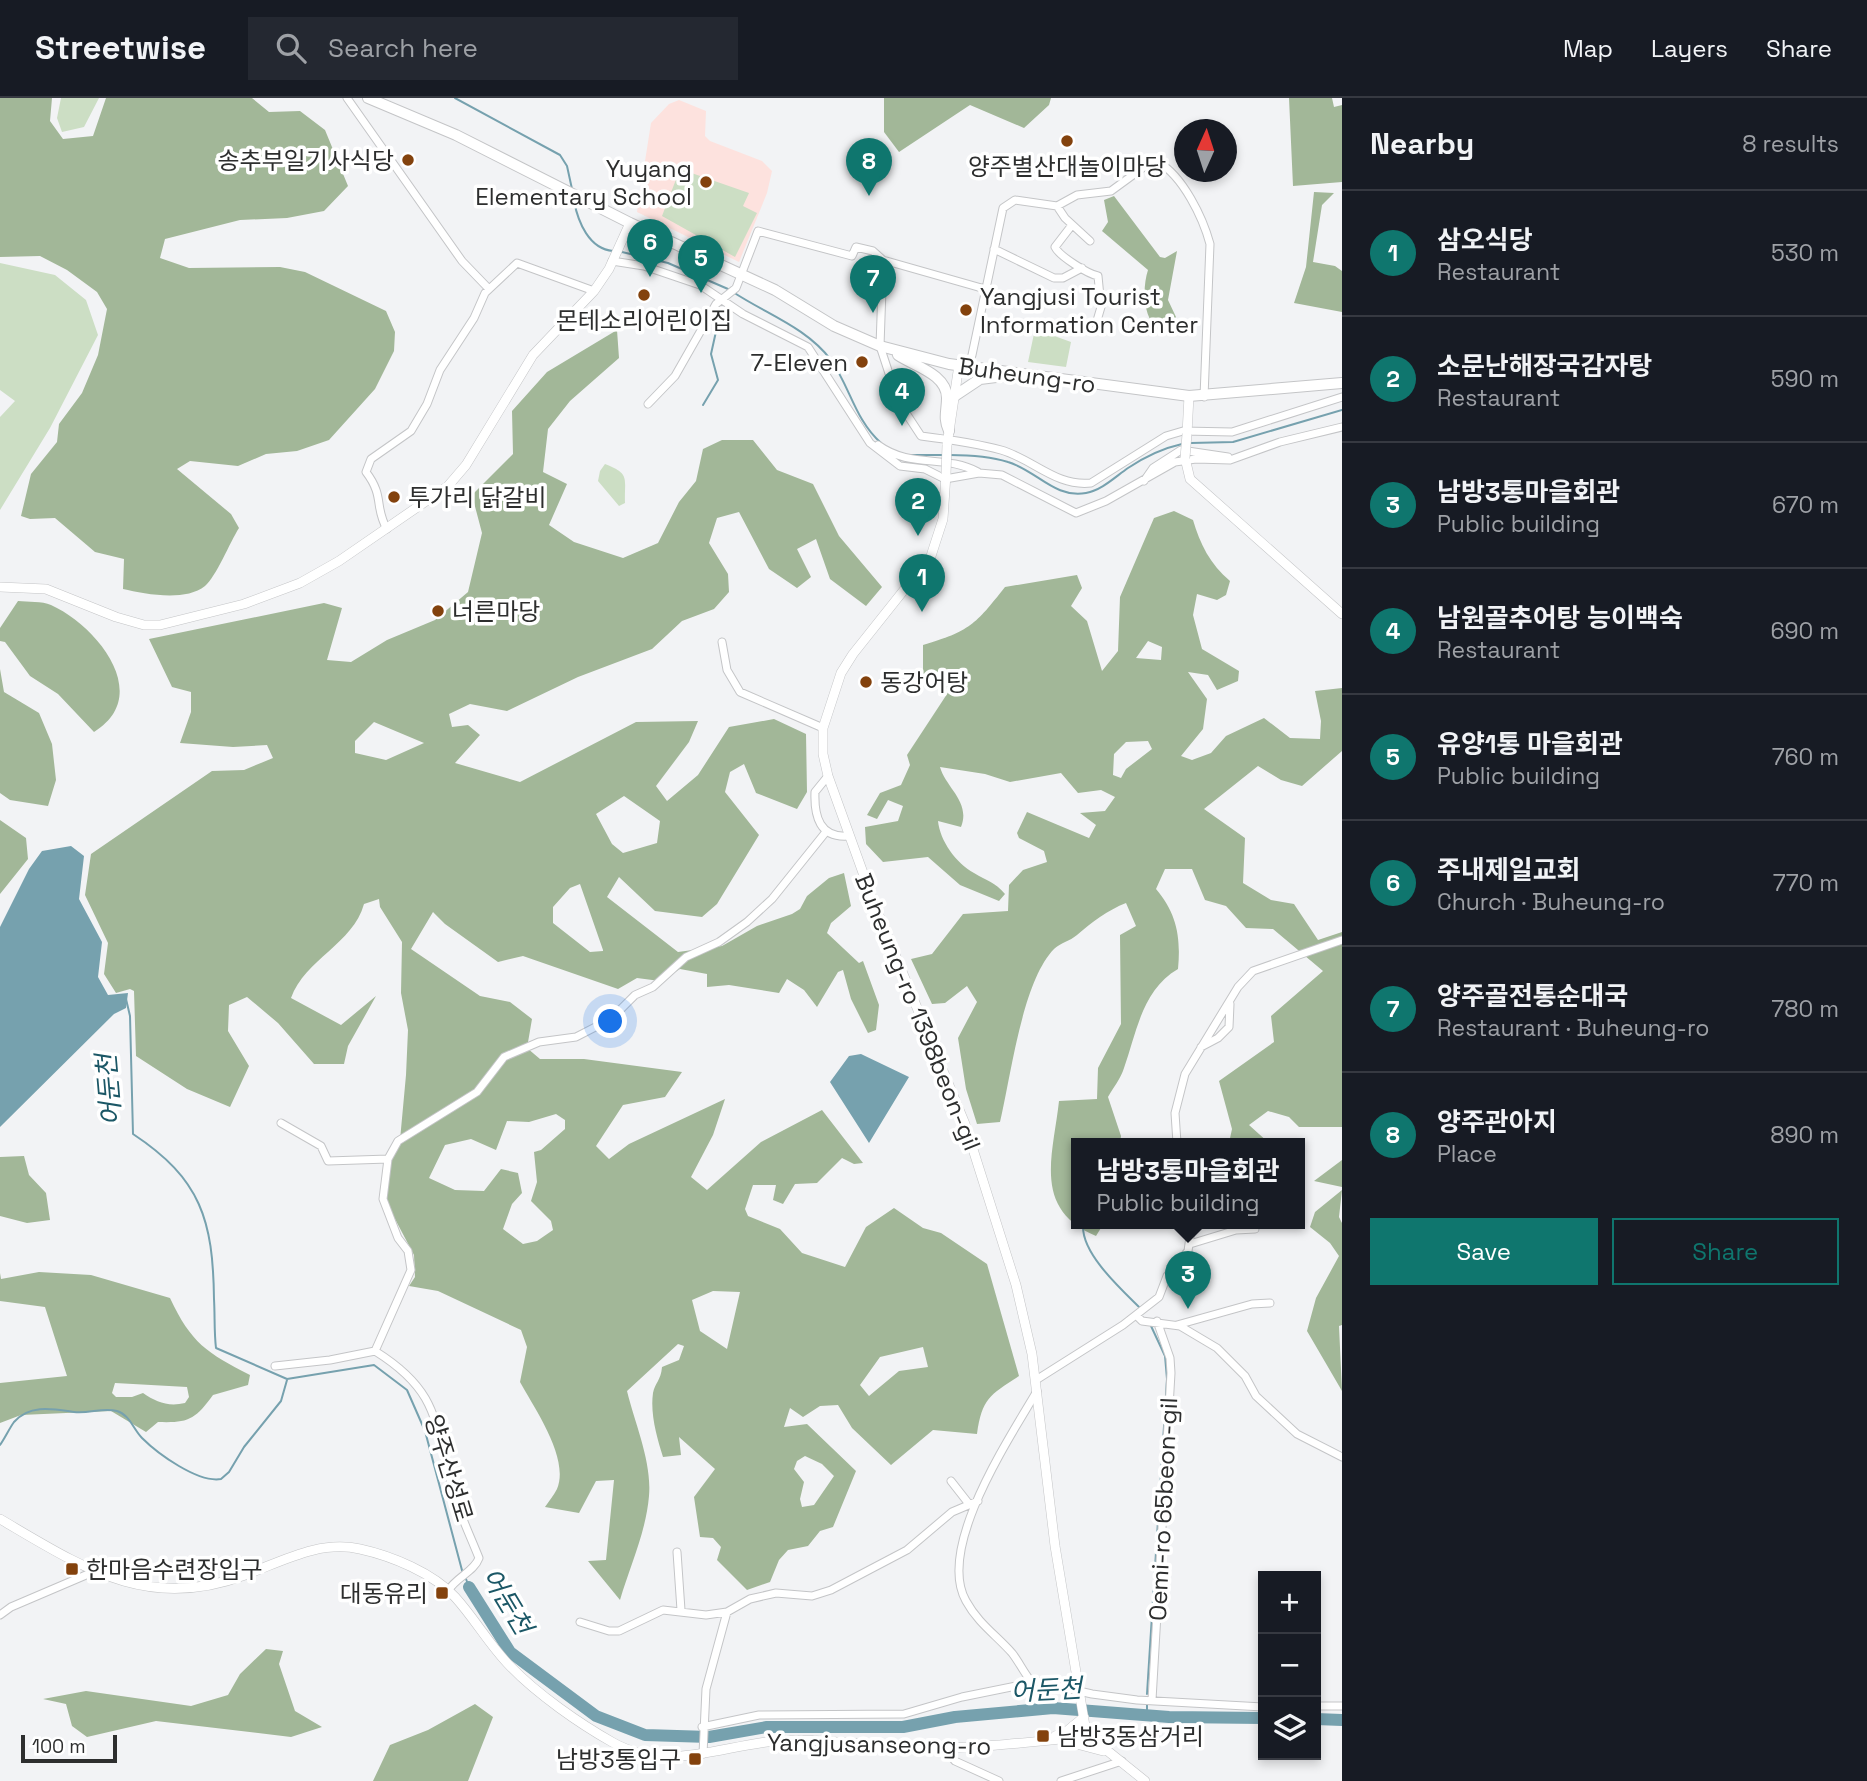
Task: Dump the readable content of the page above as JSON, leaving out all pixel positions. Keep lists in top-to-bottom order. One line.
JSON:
{"streets":{"main road":["Buheung-ro"],"street":["Buheung-ro 1398beon-gil","양주산성로","Oemi-ro 65beon-gil","Yangjusanseong-ro"]},"crossings":[["Buheung-ro","Buheung-ro 1398beon-gil"],["Buheung-ro 1398beon-gil","Yangjusanseong-ro"],["양주산성로","Yangjusanseong-ro"]],"water":["어둔천"],"places":{"other":["양주별산대놀이마당","송추부일기사식당","Yuyang Elementary School","몬테소리어린이집","Yangjusi Tourist Information Center","7-Eleven","투가리 닭갈비","너른마당","동강어탕"],"transit":["한마음수련장입구","대동유리","남방3동삼거리","남방3통입구"]},"scale_bar":"100 m","north":"top","page":{"header":"Streetwise","search":"Search here","nav":["Map","Layers","Share"],"heading":["Nearby","8 results"],"pins":["8","6","5","7","4","2","1","3"],"list":[{"mark":"1","name":"삼오식당","note":"Restaurant","value":"530 m"},{"mark":"2","name":"소문난해장국감자탕","note":"Restaurant","value":"590 m"},{"mark":"3","name":"남방3통마을회관","note":"Public building","value":"670 m"},{"mark":"4","name":"남원골추어탕 능이백숙","note":"Restaurant","value":"690 m"},{"mark":"5","name":"유양1통 마을회관","note":"Public building","value":"760 m"},{"mark":"6","name":"주내제일교회","note":"Church · Buheung-ro","value":"770 m"},{"mark":"7","name":"양주골전통순대국","note":"Restaurant · Buheung-ro","value":"780 m"},{"mark":"8","name":"양주관아지","note":"Place","value":"890 m"}],"popup":["남방3통마을회관","Public building"],"buttons":["Save","Share"],"map_buttons":["+","−"],"scale":"100 m"}}
